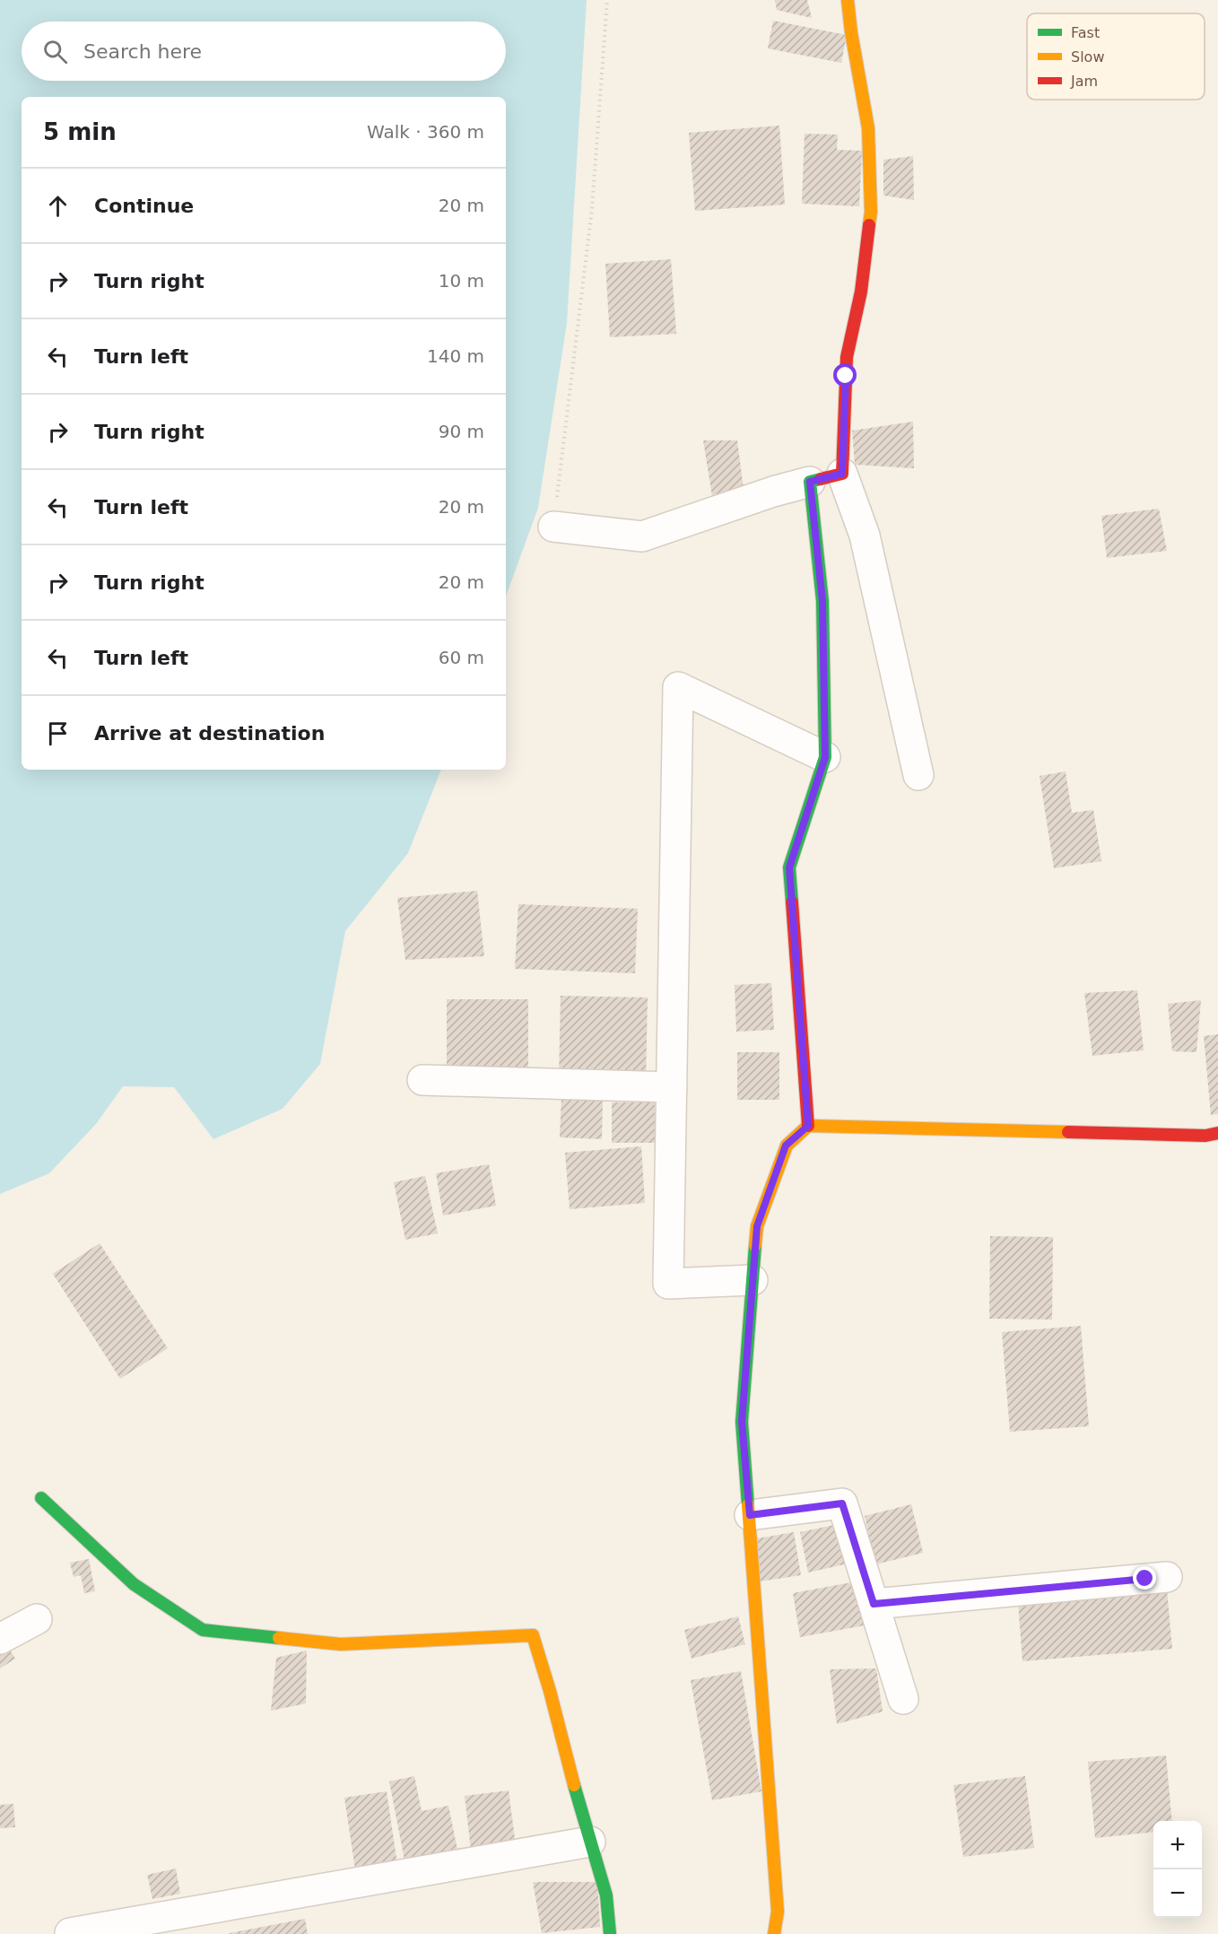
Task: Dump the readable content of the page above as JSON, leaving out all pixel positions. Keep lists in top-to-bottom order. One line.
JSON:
{"legend":["Fast","Slow","Jam"],"page":{"search":"Search here","heading":["5 min","Walk · 360 m"],"list":[["Continue","20 m"],["Turn right","10 m"],["Turn left","140 m"],["Turn right","90 m"],["Turn left","20 m"],["Turn right","20 m"],["Turn left","60 m"],"Arrive at destination"],"map_buttons":["+","−"]}}
